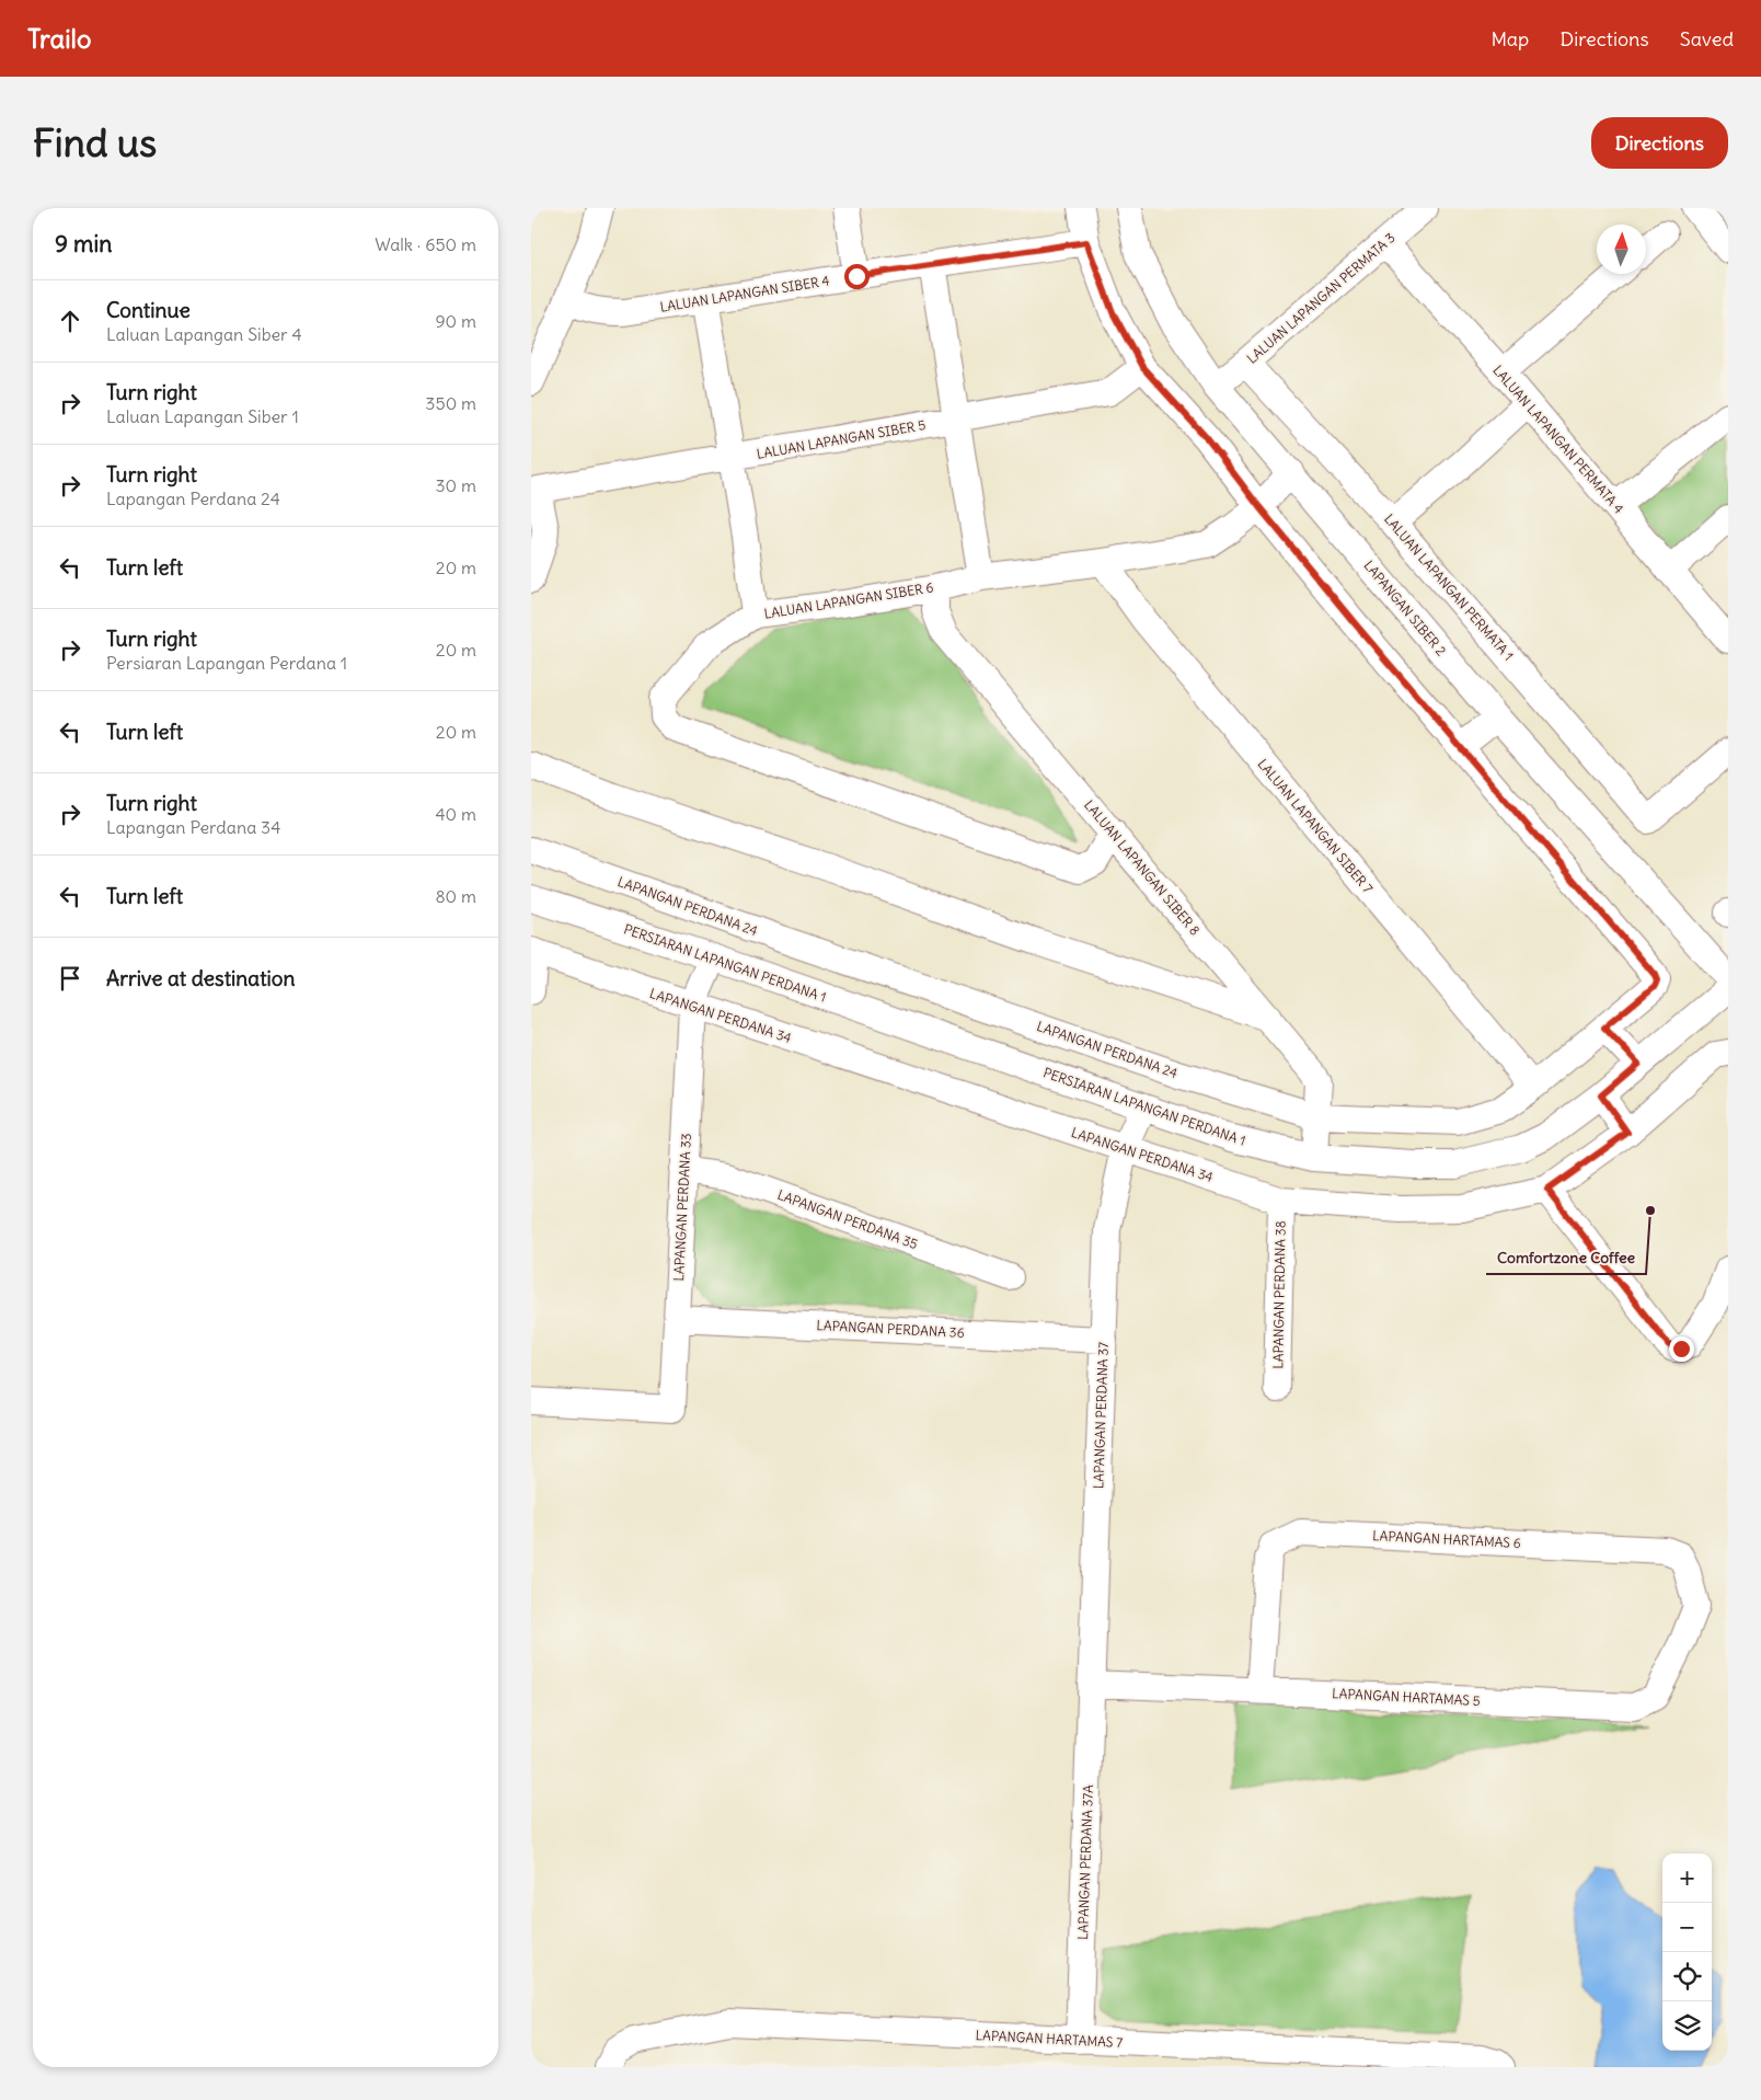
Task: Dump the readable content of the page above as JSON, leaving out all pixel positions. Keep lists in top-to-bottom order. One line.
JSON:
{"streets":{"street":["LALUAN LAPANGAN SIBER 4","LALUAN LAPANGAN PERMATA 3","LALUAN LAPANGAN SIBER 5","LALUAN LAPANGAN PERMATA 4","LALUAN LAPANGAN PERMATA 1","LALUAN LAPANGAN SIBER 6","LAPANGAN SIBER 2","LALUAN LAPANGAN SIBER 7","LALUAN LAPANGAN SIBER 8","LAPANGAN PERDANA 24","PERSIARAN LAPANGAN PERDANA 1","LAPANGAN PERDANA 34","LAPANGAN PERDANA 33","LAPANGAN PERDANA 35","LAPANGAN PERDANA 38","LAPANGAN PERDANA 36","LAPANGAN PERDANA 37","LAPANGAN HARTAMAS 6","LAPANGAN HARTAMAS 5","LAPANGAN PERDANA 37A","LAPANGAN HARTAMAS 7"]},"crossings":[["LALUAN LAPANGAN PERMATA 3","LALUAN LAPANGAN PERMATA 4"],["LALUAN LAPANGAN PERMATA 3","LALUAN LAPANGAN PERMATA 1"],["LALUAN LAPANGAN PERMATA 3","LAPANGAN SIBER 2"],["LALUAN LAPANGAN SIBER 6","LAPANGAN SIBER 2"],["LALUAN LAPANGAN SIBER 6","LALUAN LAPANGAN SIBER 7"],["LALUAN LAPANGAN SIBER 6","LALUAN LAPANGAN SIBER 8"],["LALUAN LAPANGAN SIBER 7","LAPANGAN PERDANA 24"],["LALUAN LAPANGAN SIBER 8","LAPANGAN PERDANA 24"],["LALUAN LAPANGAN SIBER 8","PERSIARAN LAPANGAN PERDANA 1"],["PERSIARAN LAPANGAN PERDANA 1","LAPANGAN PERDANA 37"],["LAPANGAN PERDANA 34","LAPANGAN PERDANA 33"],["LAPANGAN PERDANA 34","LAPANGAN PERDANA 38"],["LAPANGAN PERDANA 34","LAPANGAN PERDANA 37"],["LAPANGAN PERDANA 33","LAPANGAN PERDANA 35"],["LAPANGAN PERDANA 33","LAPANGAN PERDANA 36"],["LAPANGAN PERDANA 36","LAPANGAN PERDANA 37"],["LAPANGAN PERDANA 37","LAPANGAN HARTAMAS 5"],["LAPANGAN PERDANA 37","LAPANGAN PERDANA 37A"],["LAPANGAN HARTAMAS 6","LAPANGAN HARTAMAS 5"],["LAPANGAN HARTAMAS 5","LAPANGAN PERDANA 37A"],["LAPANGAN PERDANA 37A","LAPANGAN HARTAMAS 7"]],"places":["Comfortzone Coffee"],"north":"top","page":{"header":"Trailo","nav":["Map","Directions","Saved"],"buttons":"Directions","title":"Find us","heading":["9 min","Walk · 650 m"],"list":[["Continue","Laluan Lapangan Siber 4","90 m"],["Turn right","Laluan Lapangan Siber 1","350 m"],["Turn right","Lapangan Perdana 24","30 m"],["Turn left","20 m"],["Turn right","Persiaran Lapangan Perdana 1","20 m"],["Turn left","20 m"],["Turn right","Lapangan Perdana 34","40 m"],["Turn left","80 m"],"Arrive at destination"],"map_buttons":["+","−"]}}
